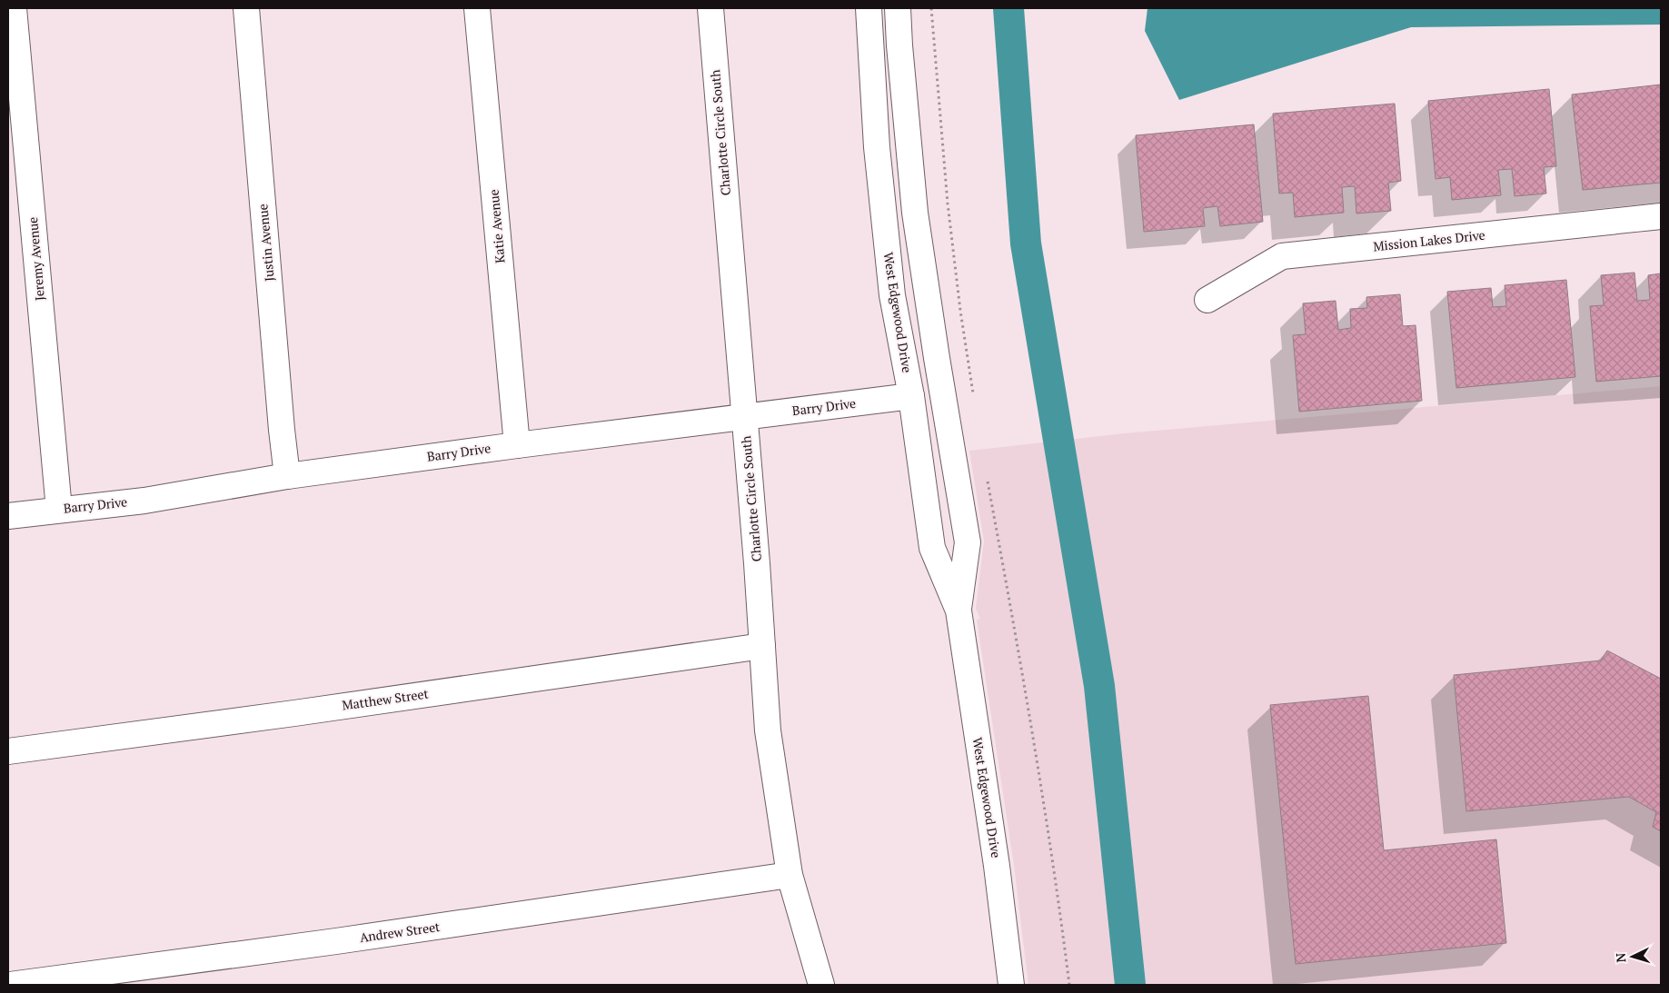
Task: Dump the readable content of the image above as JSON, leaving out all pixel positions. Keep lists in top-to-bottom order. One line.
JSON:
{"streets":{"street":["Charlotte Circle South","Katie Avenue","Mission Lakes Drive","Justin Avenue","Jeremy Avenue","West Edgewood Drive","Barry Drive","Matthew Street","Andrew Street"]},"crossings":[["Charlotte Circle South","Barry Drive"],["Charlotte Circle South","Matthew Street"],["Charlotte Circle South","Andrew Street"],["Katie Avenue","Barry Drive"],["Justin Avenue","Barry Drive"],["Jeremy Avenue","Barry Drive"],["West Edgewood Drive","Barry Drive"]],"north":"left"}
